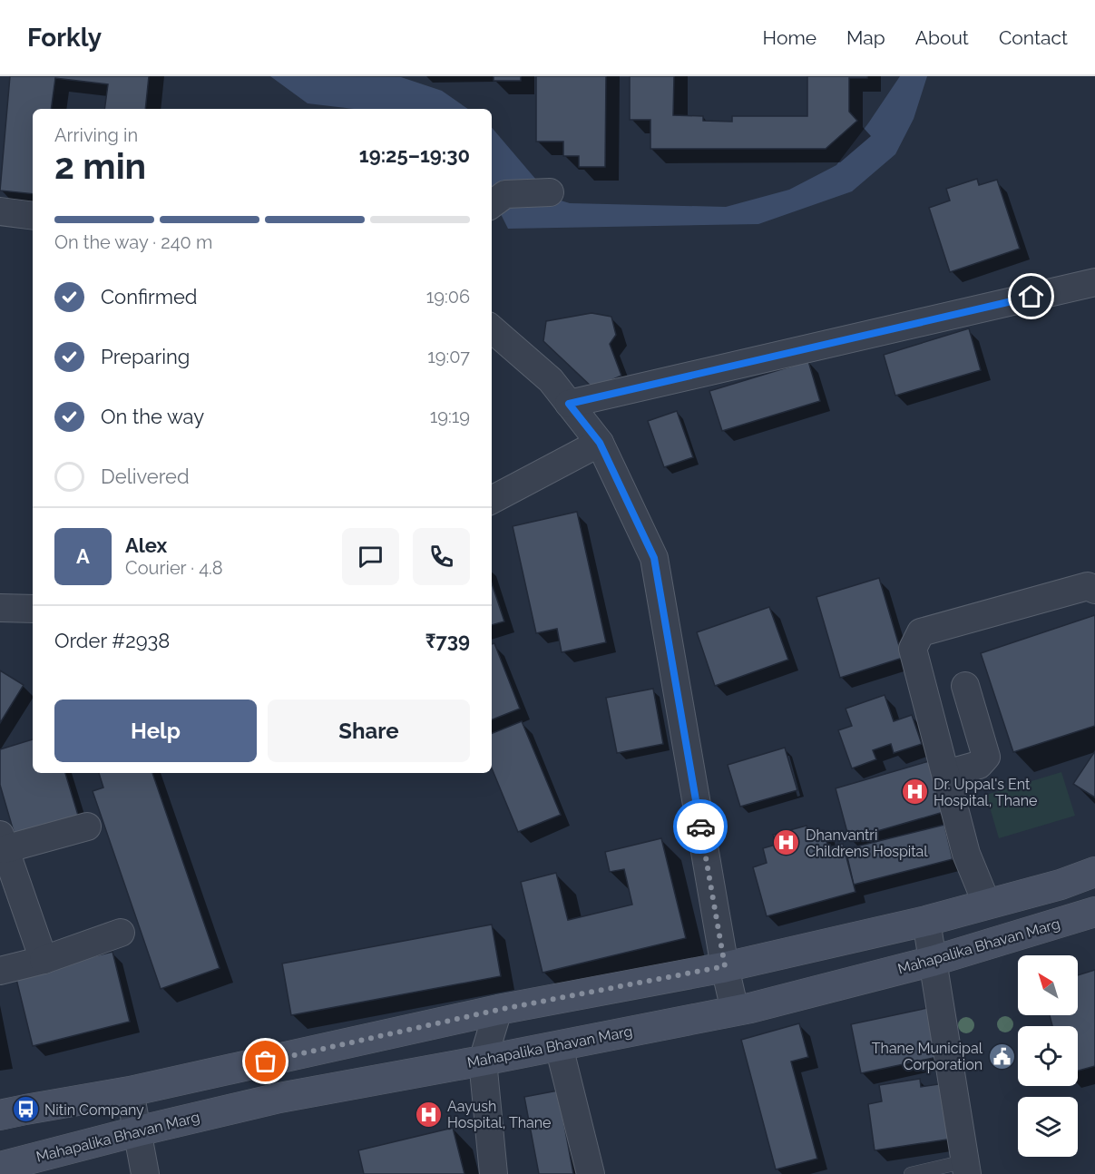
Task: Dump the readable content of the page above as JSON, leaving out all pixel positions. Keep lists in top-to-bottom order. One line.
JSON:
{"streets":{"main road":["Mahapalika Bhavan Marg"]},"places":{"hospital":["Dr. Uppal's Ent Hospital, Thane","Dhanvantri Childrens Hospital","Aayush Hospital, Thane"],"public building":["Thane Municipal Corporation"],"bus stop":["Nitin Company"]},"north":"top left","page":{"header":"Forkly","nav":["Home","Map","About","Contact"],"heading":["2 min","Arriving in","19:25–19:30"],"panel":["Alex","Courier · 4.8","Order #2938","₹739"],"bar":"On the way · 240 m","list":[["Confirmed","19:06"],["Preparing","19:07"],["On the way","19:19"],"Delivered"],"round":"A","buttons":["Help","Share"]}}
